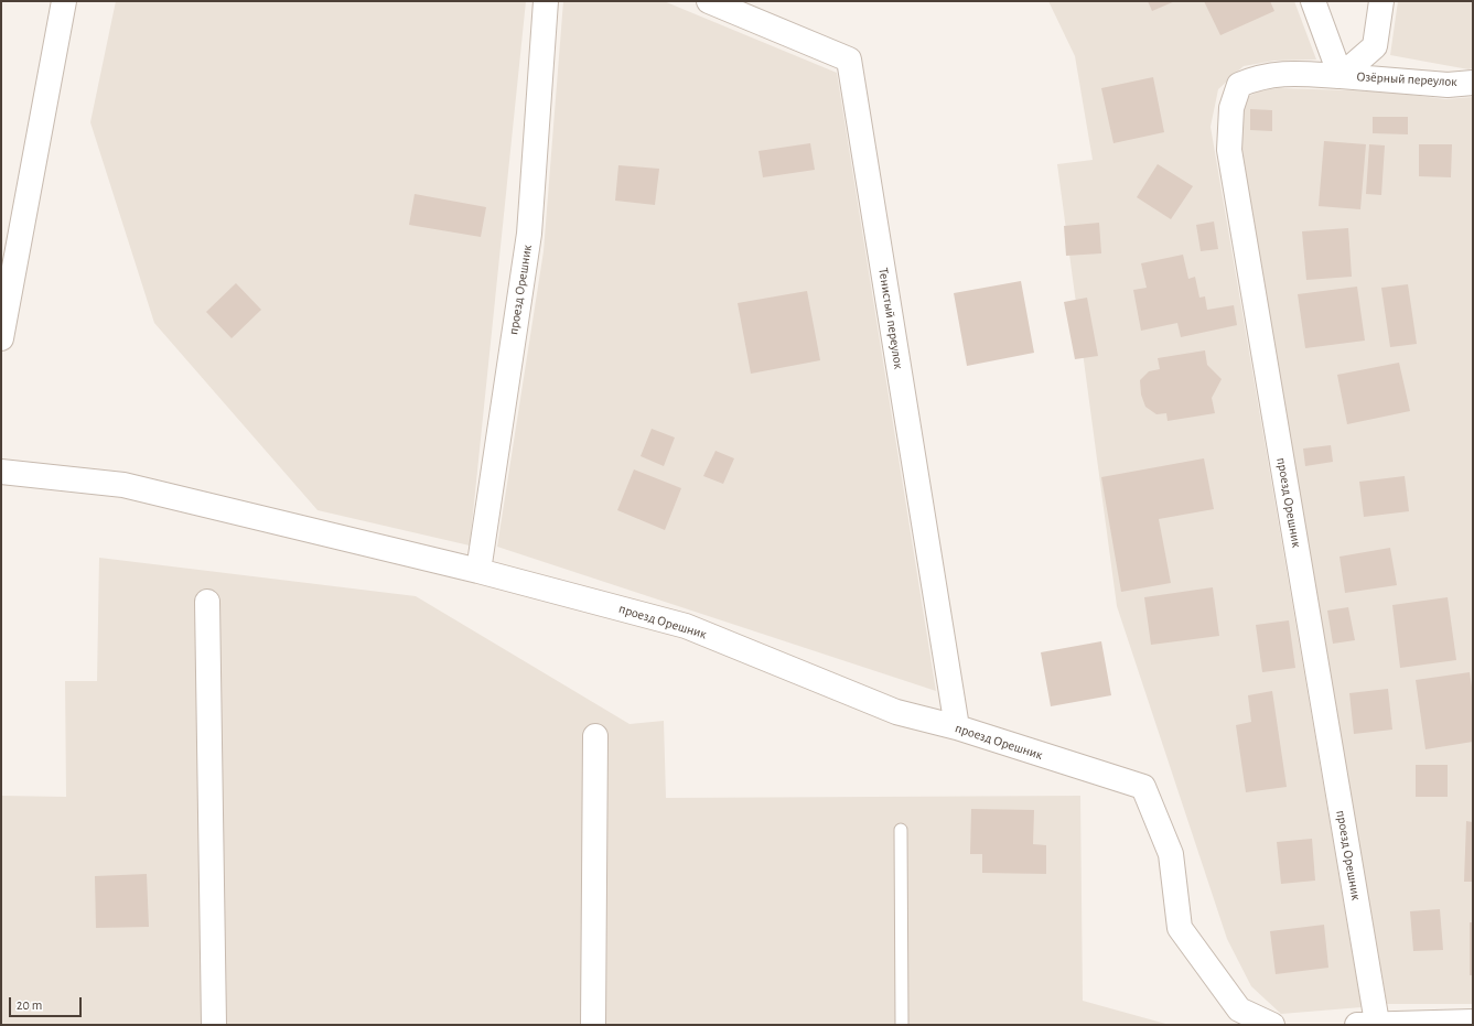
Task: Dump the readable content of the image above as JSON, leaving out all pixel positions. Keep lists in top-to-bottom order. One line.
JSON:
{"streets":{"street":["Озёрный переулок","проезд Орешник","Тенистый переулок"]},"crossings":[["Озёрный переулок","проезд Орешник"],["проезд Орешник","Тенистый переулок"]],"scale_bar":"20 m"}
